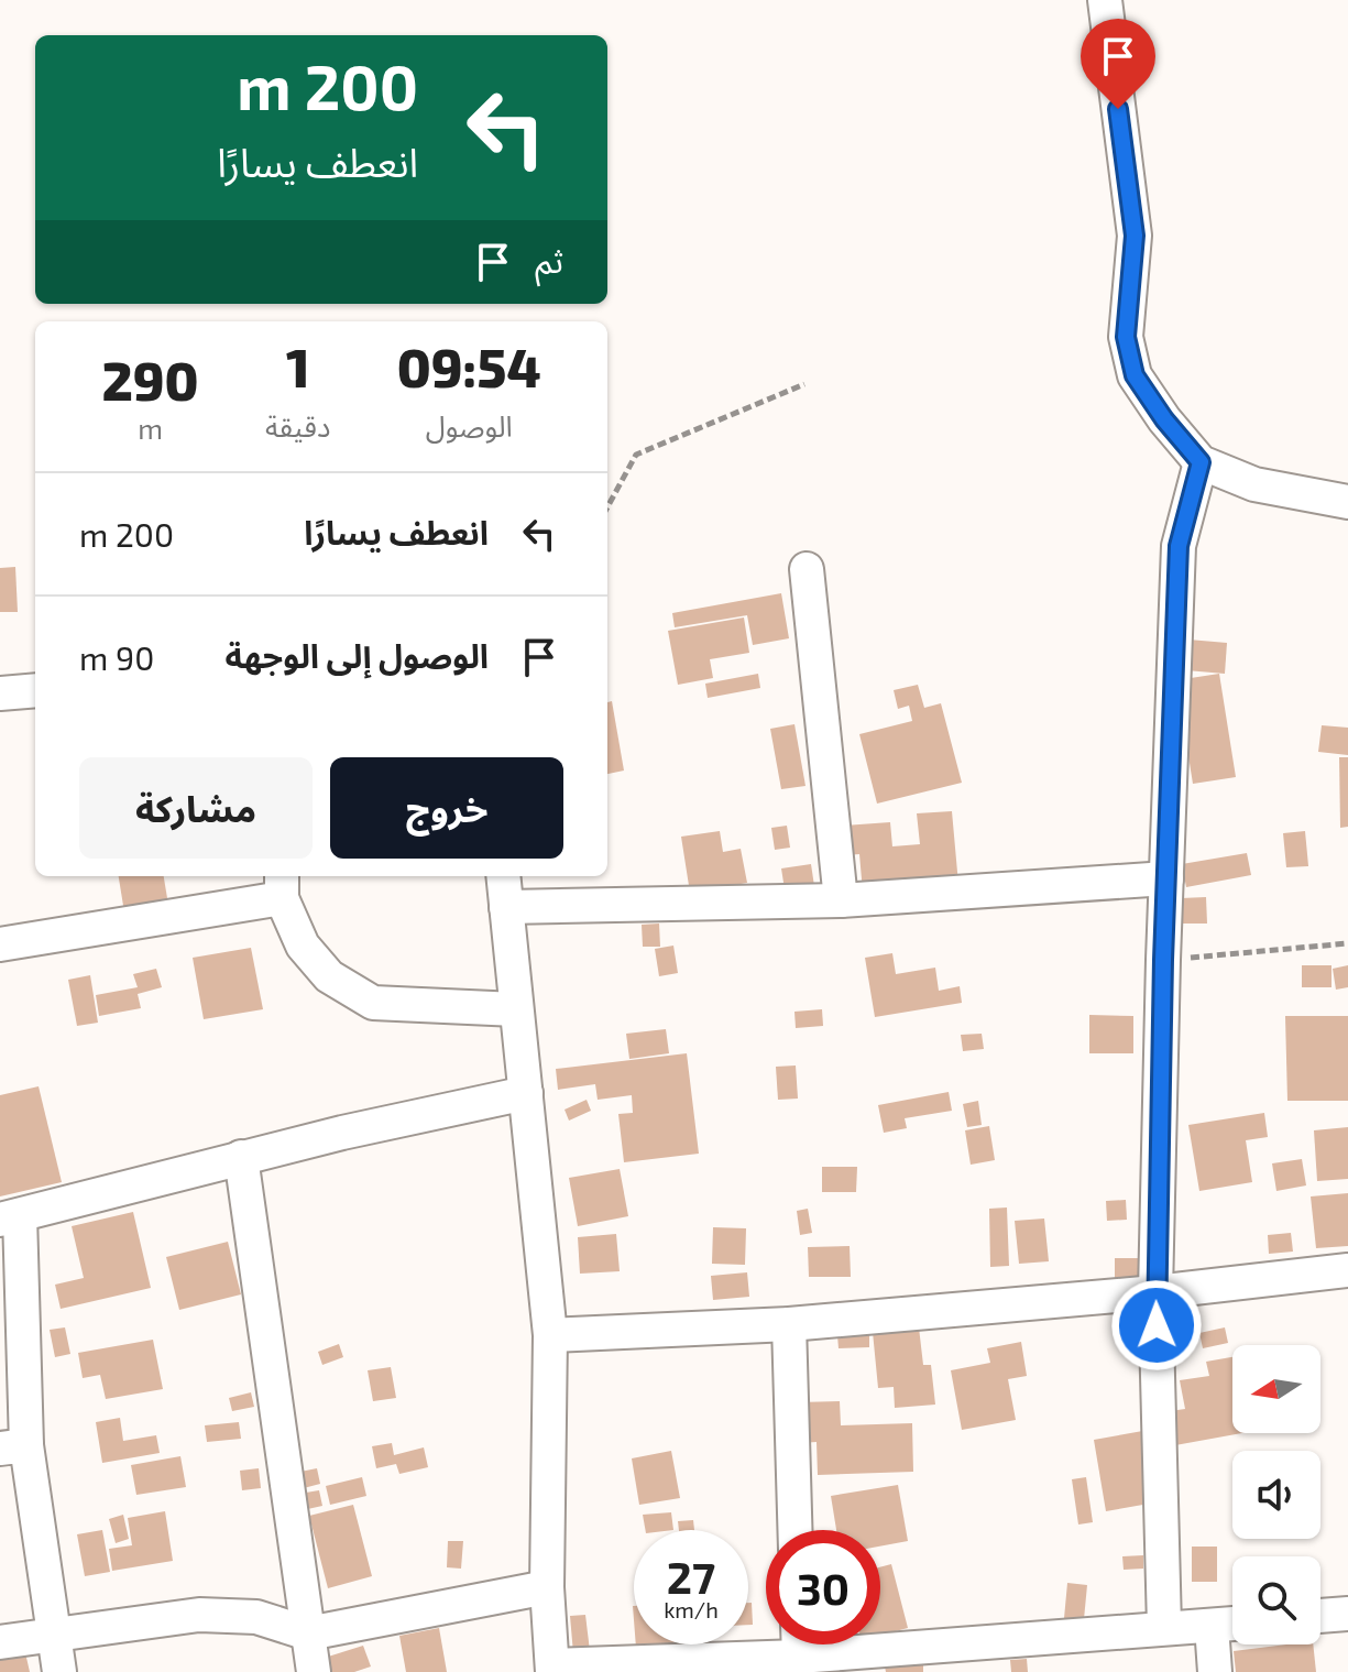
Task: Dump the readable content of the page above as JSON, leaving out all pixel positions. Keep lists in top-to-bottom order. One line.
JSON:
{"north":"left","page":{"turn":["200 m","انعطف يسارًا"],"then":"ثم","eta":["09:54","الوصول","1","دقيقة","290","m"],"list":[{"name":"انعطف يسارًا","value":"200 m"},{"name":"الوصول إلى الوجهة","value":"90 m"}],"buttons":["خروج","مشاركة"],"speed":"27 km/h","limit":"30"}}
